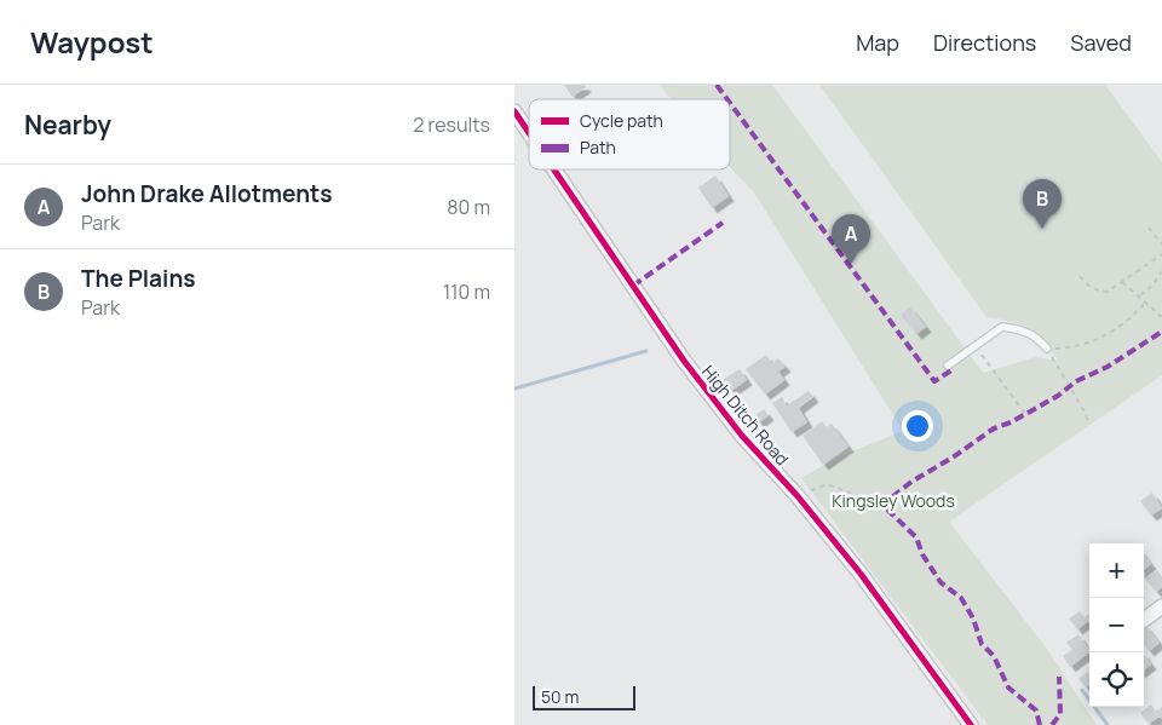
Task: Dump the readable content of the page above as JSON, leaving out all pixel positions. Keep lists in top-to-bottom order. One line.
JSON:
{"streets":{"street":["High Ditch Road"]},"parks":["Kingsley Woods"],"legend":["Cycle path","Path"],"scale_bar":"50 m","page":{"header":"Waypost","nav":["Map","Directions","Saved"],"heading":["Nearby","2 results"],"list":[{"mark":"A","name":"John Drake Allotments","note":"Park","value":"80 m"},{"mark":"B","name":"The Plains","note":"Park","value":"110 m"}],"pins":["B","A"],"map_buttons":["+","−"],"scale":"50 m"}}
